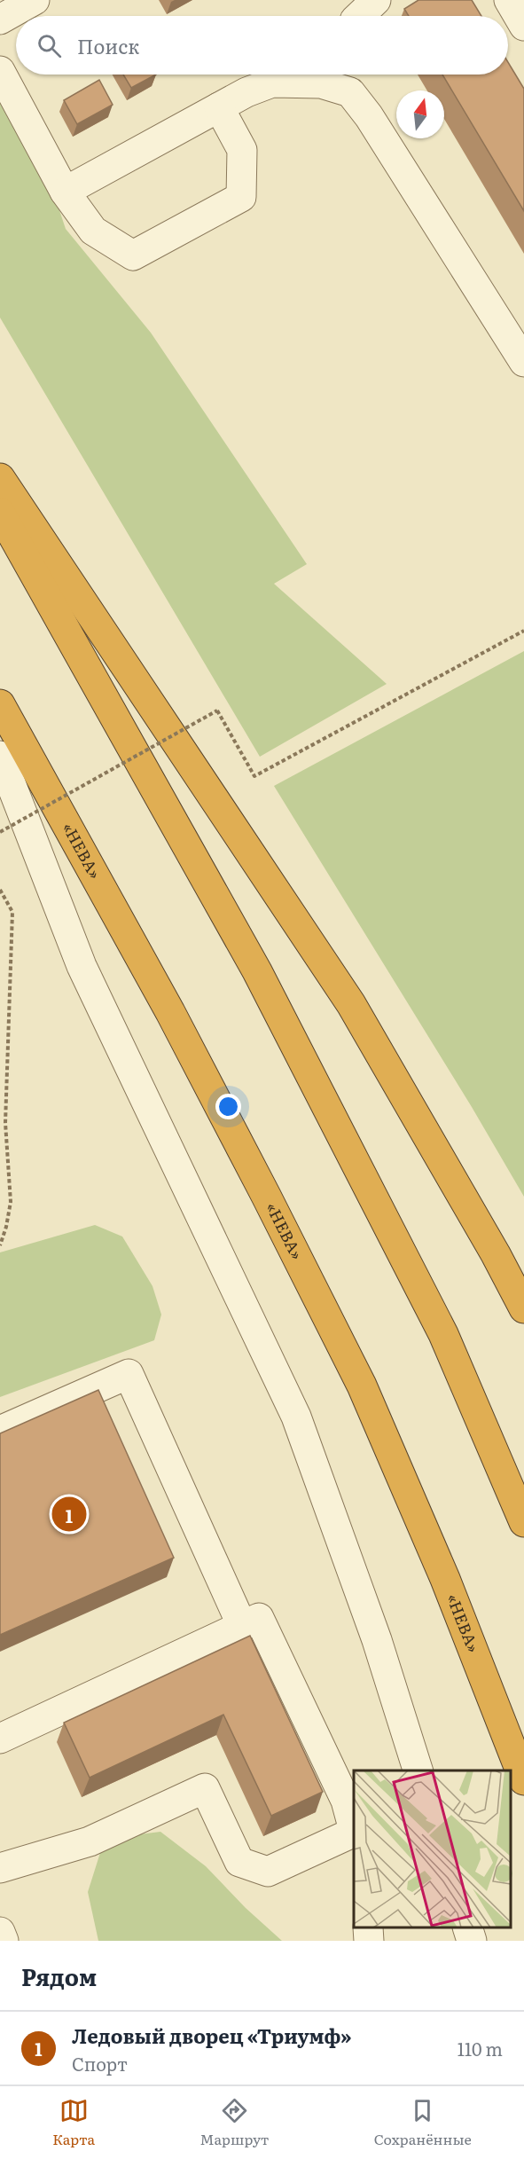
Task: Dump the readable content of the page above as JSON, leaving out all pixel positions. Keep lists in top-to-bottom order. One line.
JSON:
{"streets":{"highway":["«НЕВА»"]},"north":"top","page":{"search":"Поиск","pins":"1","heading":"Рядом","list":[{"mark":"1","name":"Ледовый дворец «Триумф»","note":"Спорт","value":"110 m"}],"nav":["Карта","Маршрут","Сохранённые"]}}
